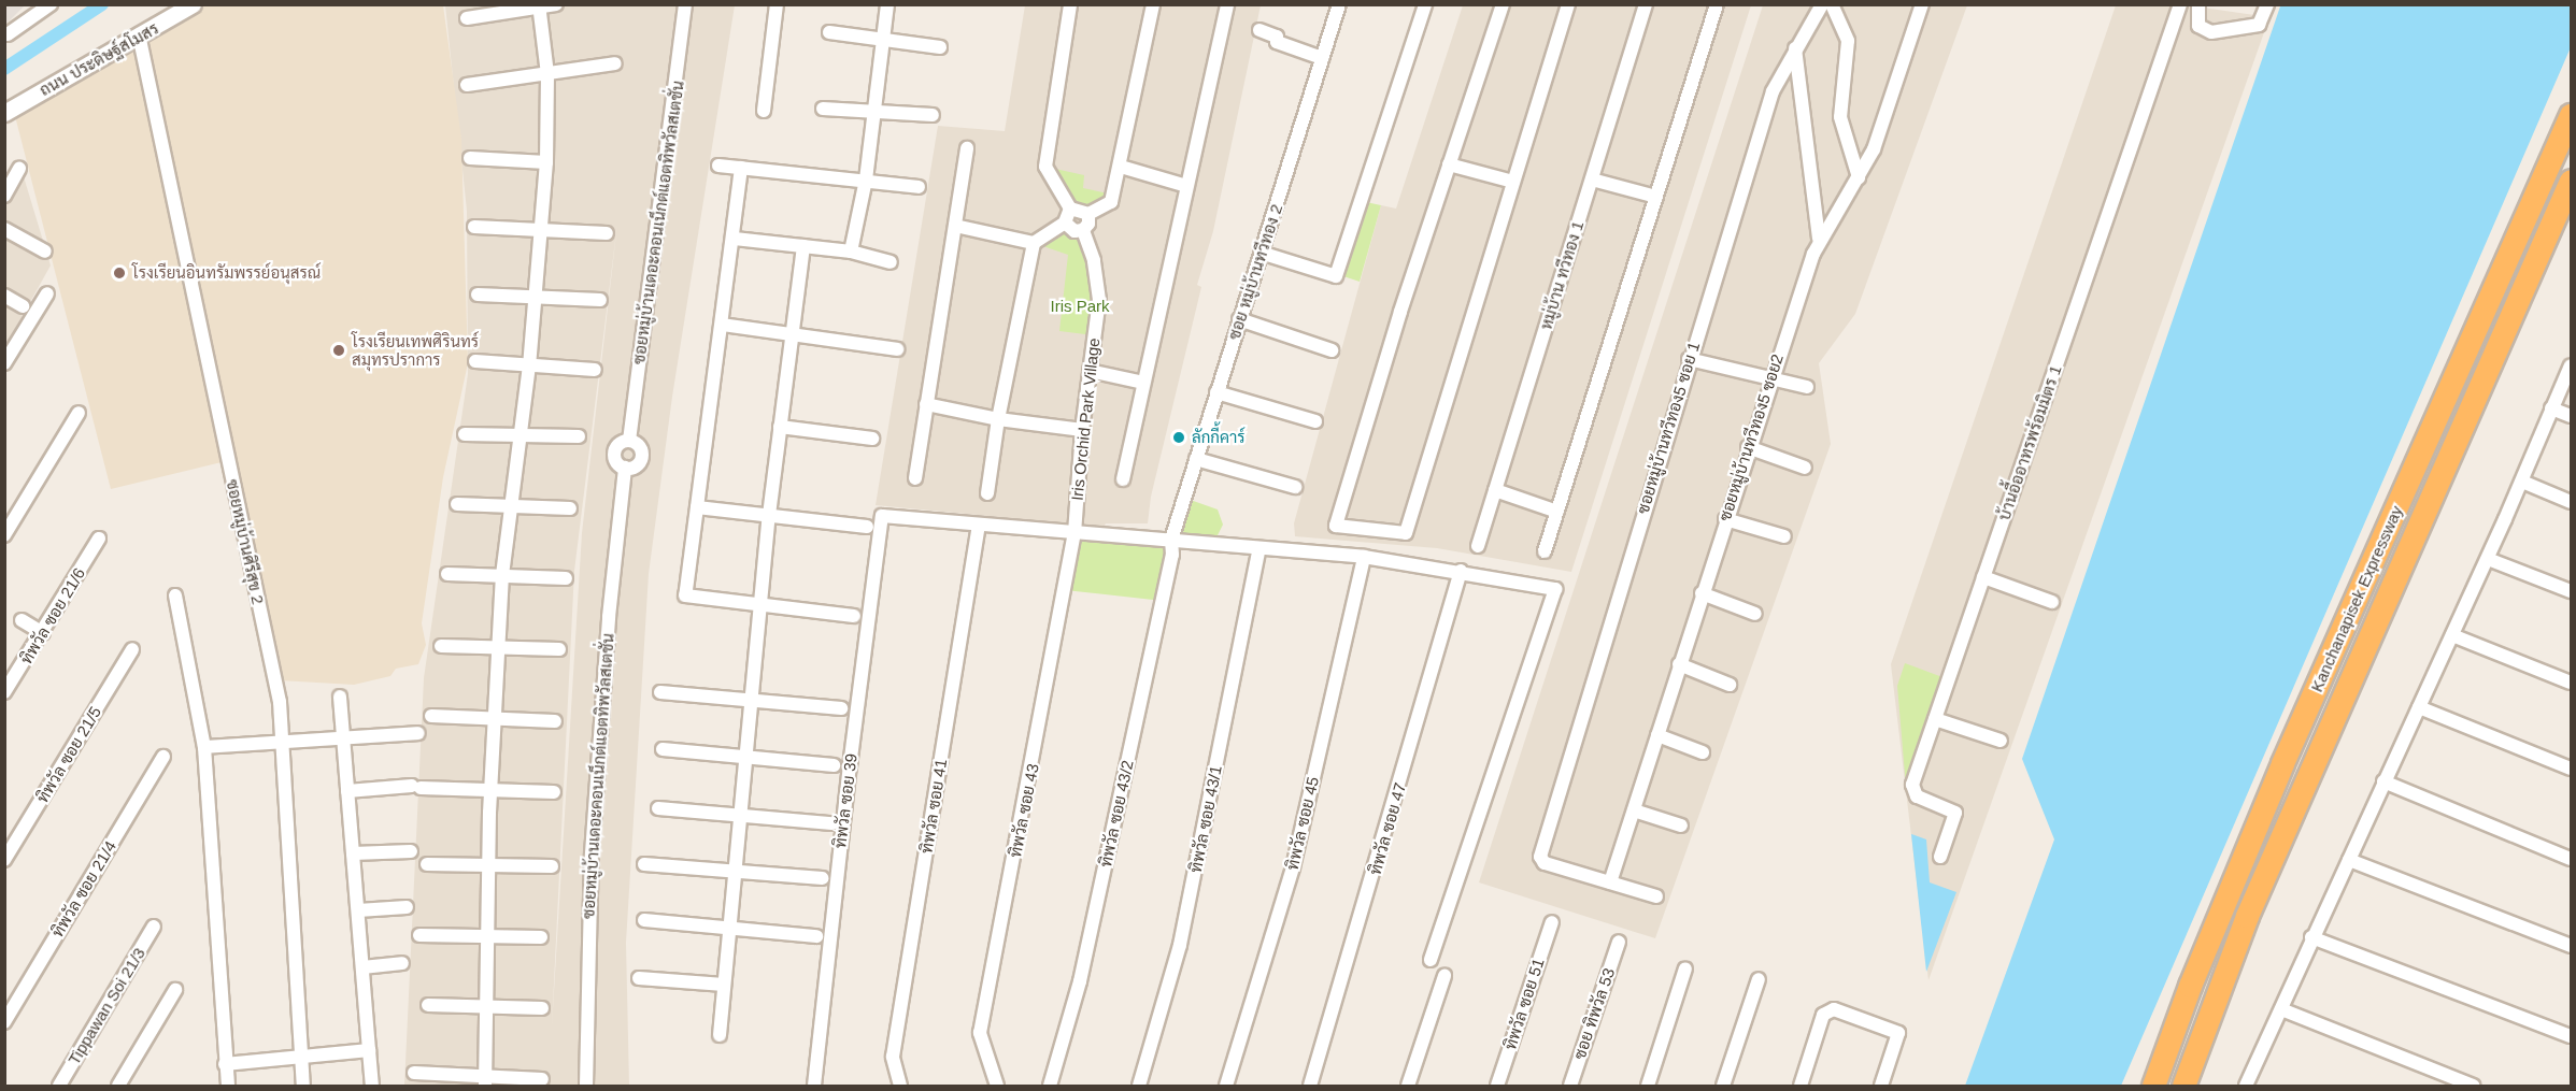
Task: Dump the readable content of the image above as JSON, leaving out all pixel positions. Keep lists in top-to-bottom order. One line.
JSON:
{"streets":{"highway":["Kanchanapisek Expressway"],"street":["ถนน ประดิษฐ์สโมสร","ซอยหมู่บ้านเดอะคอนเน็กต์แอตทิพวัลสเตชั่น","ซอย หมู่บ้านทวีทอง 2","หมู่บ้าน ทวีทอง 1","Iris Orchid Park Village","ซอยหมู่บ้านทวีทอง5 ซอย 1","ซอยหมู่บ้านทวีทอง5 ซอย2","บ้านอื้ออาทรพร้อมมิตร 1","ซอยหมู่บ้านศิรีสุข 2","ทิพวัล ซอย 21/6","ทิพวัล ซอย 21/5","ทิพวัล ซอย 39","ทิพวัล ซอย 41","ทิพวัล ซอย 43","ทิพวัล ซอย 43/2","ทิพวัล ซอย 43/1","ทิพวัล ซอย 45","ทิพวัล ซอย 47","ทิพวัล ซอย 21/4","ทิพวัล ซอย 51","Tippawan Soi 21/3","ซอย ทิพวัล 53"]},"crossings":[["ถนน ประดิษฐ์สโมสร","ซอยหมู่บ้านศิรีสุข 2"],["ซอย หมู่บ้านทวีทอง 2","ทิพวัล ซอย 43/2"],["Iris Orchid Park Village","ทิพวัล ซอย 43"],["ซอยหมู่บ้านทวีทอง5 ซอย 1","ซอยหมู่บ้านทวีทอง5 ซอย2"],["ทิพวัล ซอย 39","ทิพวัล ซอย 41"]],"parks":["Iris Park"],"places":["โรงเรียนอินทรัมพรรย์อนุสรณ์","โรงเรียนเทพศิรินทร์ สมุทรปราการ","ลักกี้คาร์"]}
